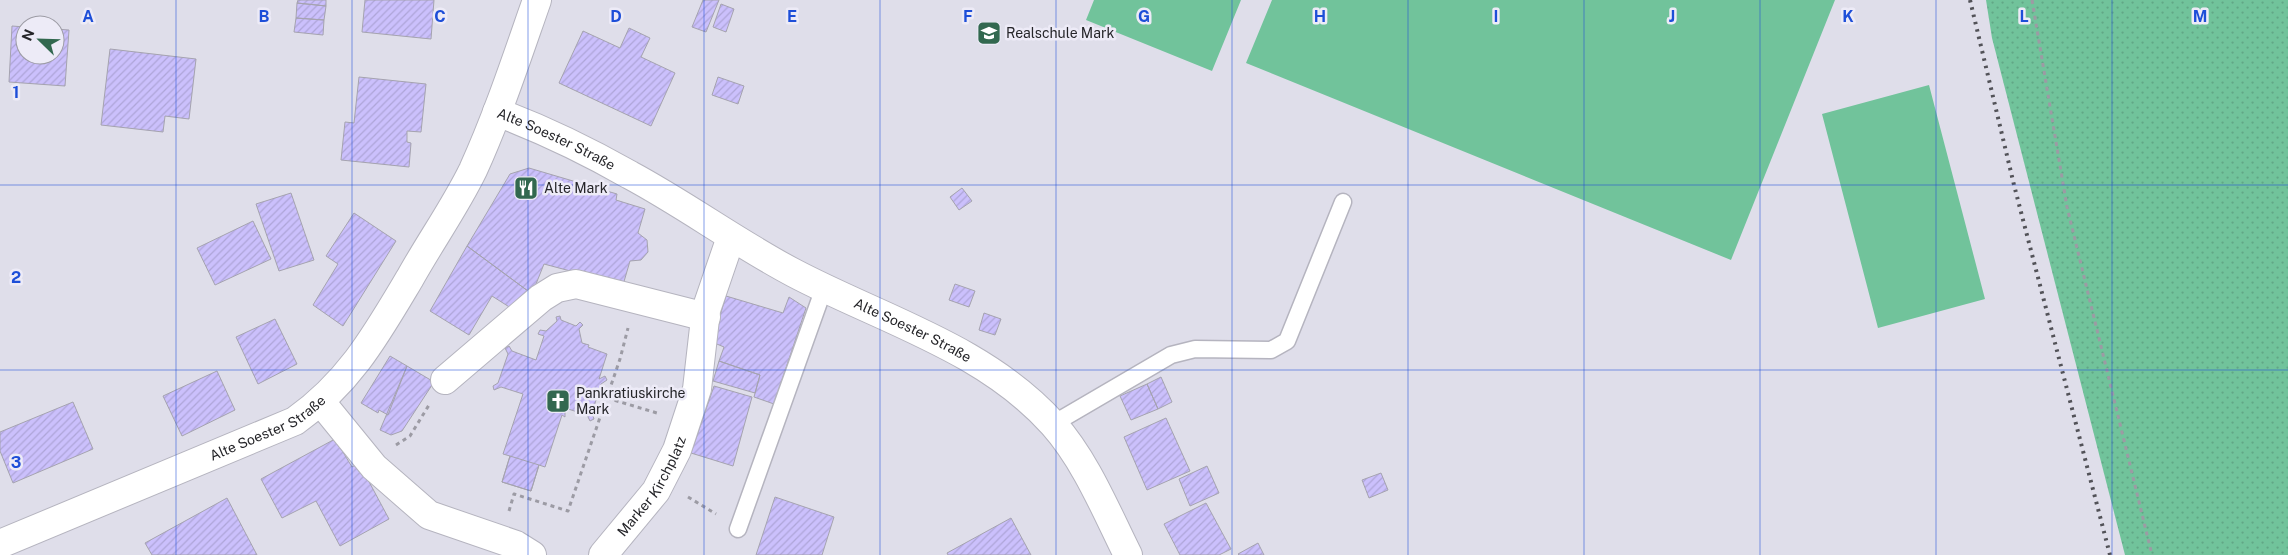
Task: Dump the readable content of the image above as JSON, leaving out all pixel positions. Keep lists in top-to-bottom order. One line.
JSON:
{"streets":{"street":["Alte Soester Straße","Marker Kirchplatz"]},"crossings":[["Alte Soester Straße","Marker Kirchplatz"]],"places":{"school or university":["Realschule Mark"],"restaurant":["Alte Mark"],"church":["Pankratiuskirche Mark"]},"north":"top left","grid":{"columns":["A","B","C","D","E","F","G","H","I","J","K","L","M"],"rows":["1","2","3"]}}
